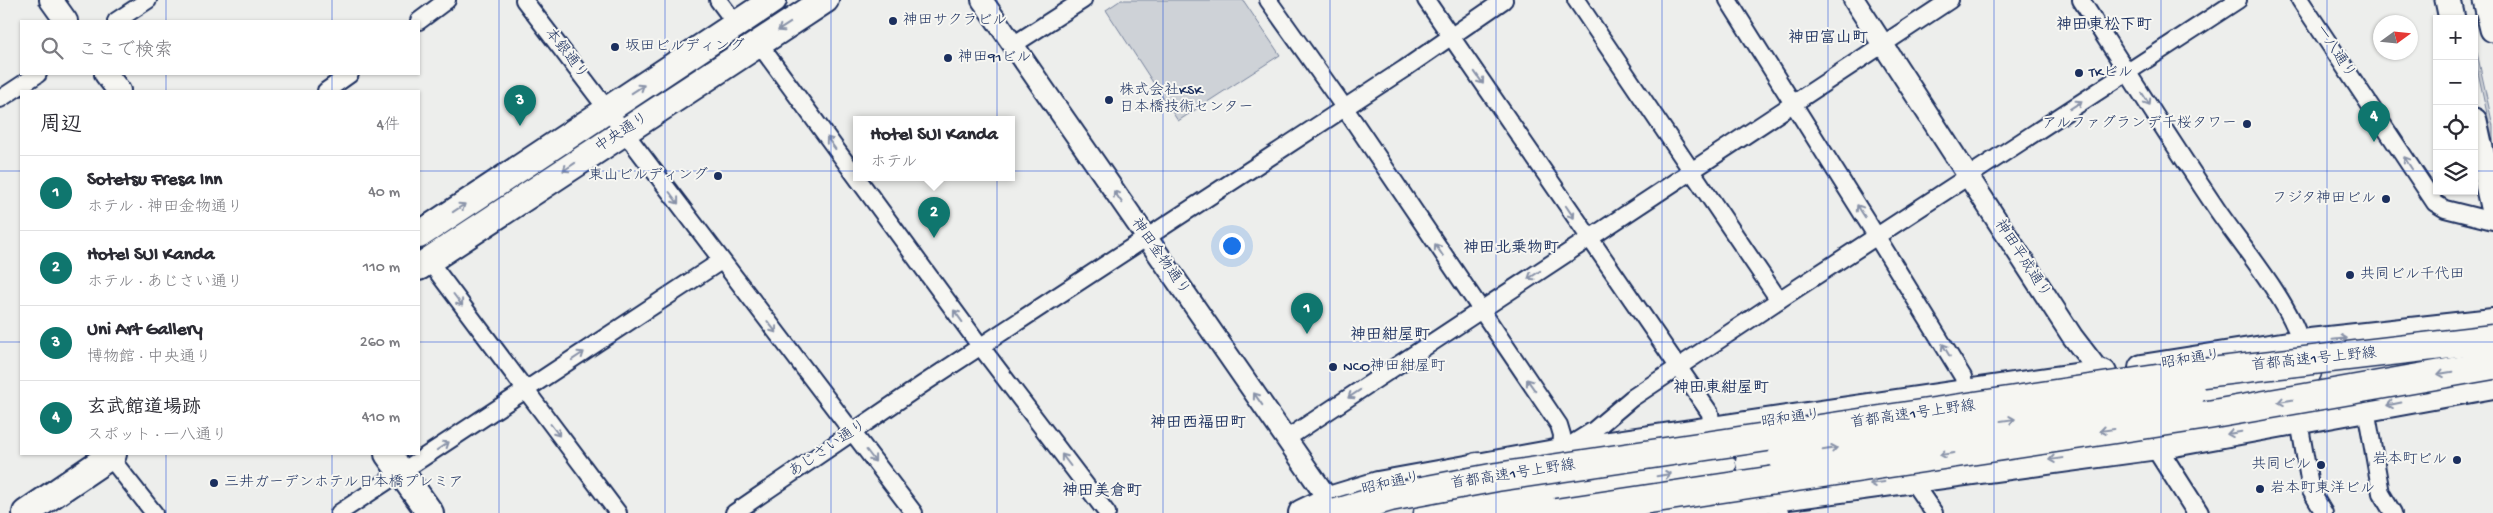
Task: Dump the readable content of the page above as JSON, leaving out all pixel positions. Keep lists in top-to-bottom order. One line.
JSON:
{"streets":{"highway":["中央通り","昭和通り","首都高速1号上野線"],"street":["一八通り","本銀通り","神田金物通り","神田平成通り","あじさい通り"]},"crossings":[["本銀通り","中央通り"],["本銀通り","あじさい通り"],["神田金物通り","昭和通り"],["神田金物通り","首都高速1号上野線"],["神田金物通り","あじさい通り"],["神田平成通り","昭和通り"],["昭和通り","首都高速1号上野線"]],"one_way":["一八通り","本銀通り","神田金物通り"],"districts":["神田東松下町","神田富山町","神田北乗物町","神田紺屋町","神田東紺屋町","神田西福田町","神田美倉町"],"places":["神田サクラビル","坂田ビルディング","神田91ビル","TKビル","株式会社KSK 日本橋技術センター","アルファグランデ千桜タワー","東山ビルディング","フジタ神田ビル","共同ビル千代田","NCO神田紺屋町","岩本町ビル","共同ビル","三井ガーデンホテル日本橋プレミア","岩本町東洋ビル"],"north":"right","page":{"map_buttons":["+","−"],"search":"ここで検索","pins":["3","4","2","1"],"heading":["周辺","4件"],"popup":["Hotel SUI Kanda","ホテル"],"list":[{"mark":"1","name":"Sotetsu Fresa Inn","note":"ホテル · 神田金物通り","value":"40 m"},{"mark":"2","name":"Hotel SUI Kanda","note":"ホテル · あじさい通り","value":"110 m"},{"mark":"3","name":"Uni Art Gallery","note":"博物館 · 中央通り","value":"260 m"},{"mark":"4","name":"玄武館道場跡","note":"スポット · 一八通り","value":"410 m"}]}}
